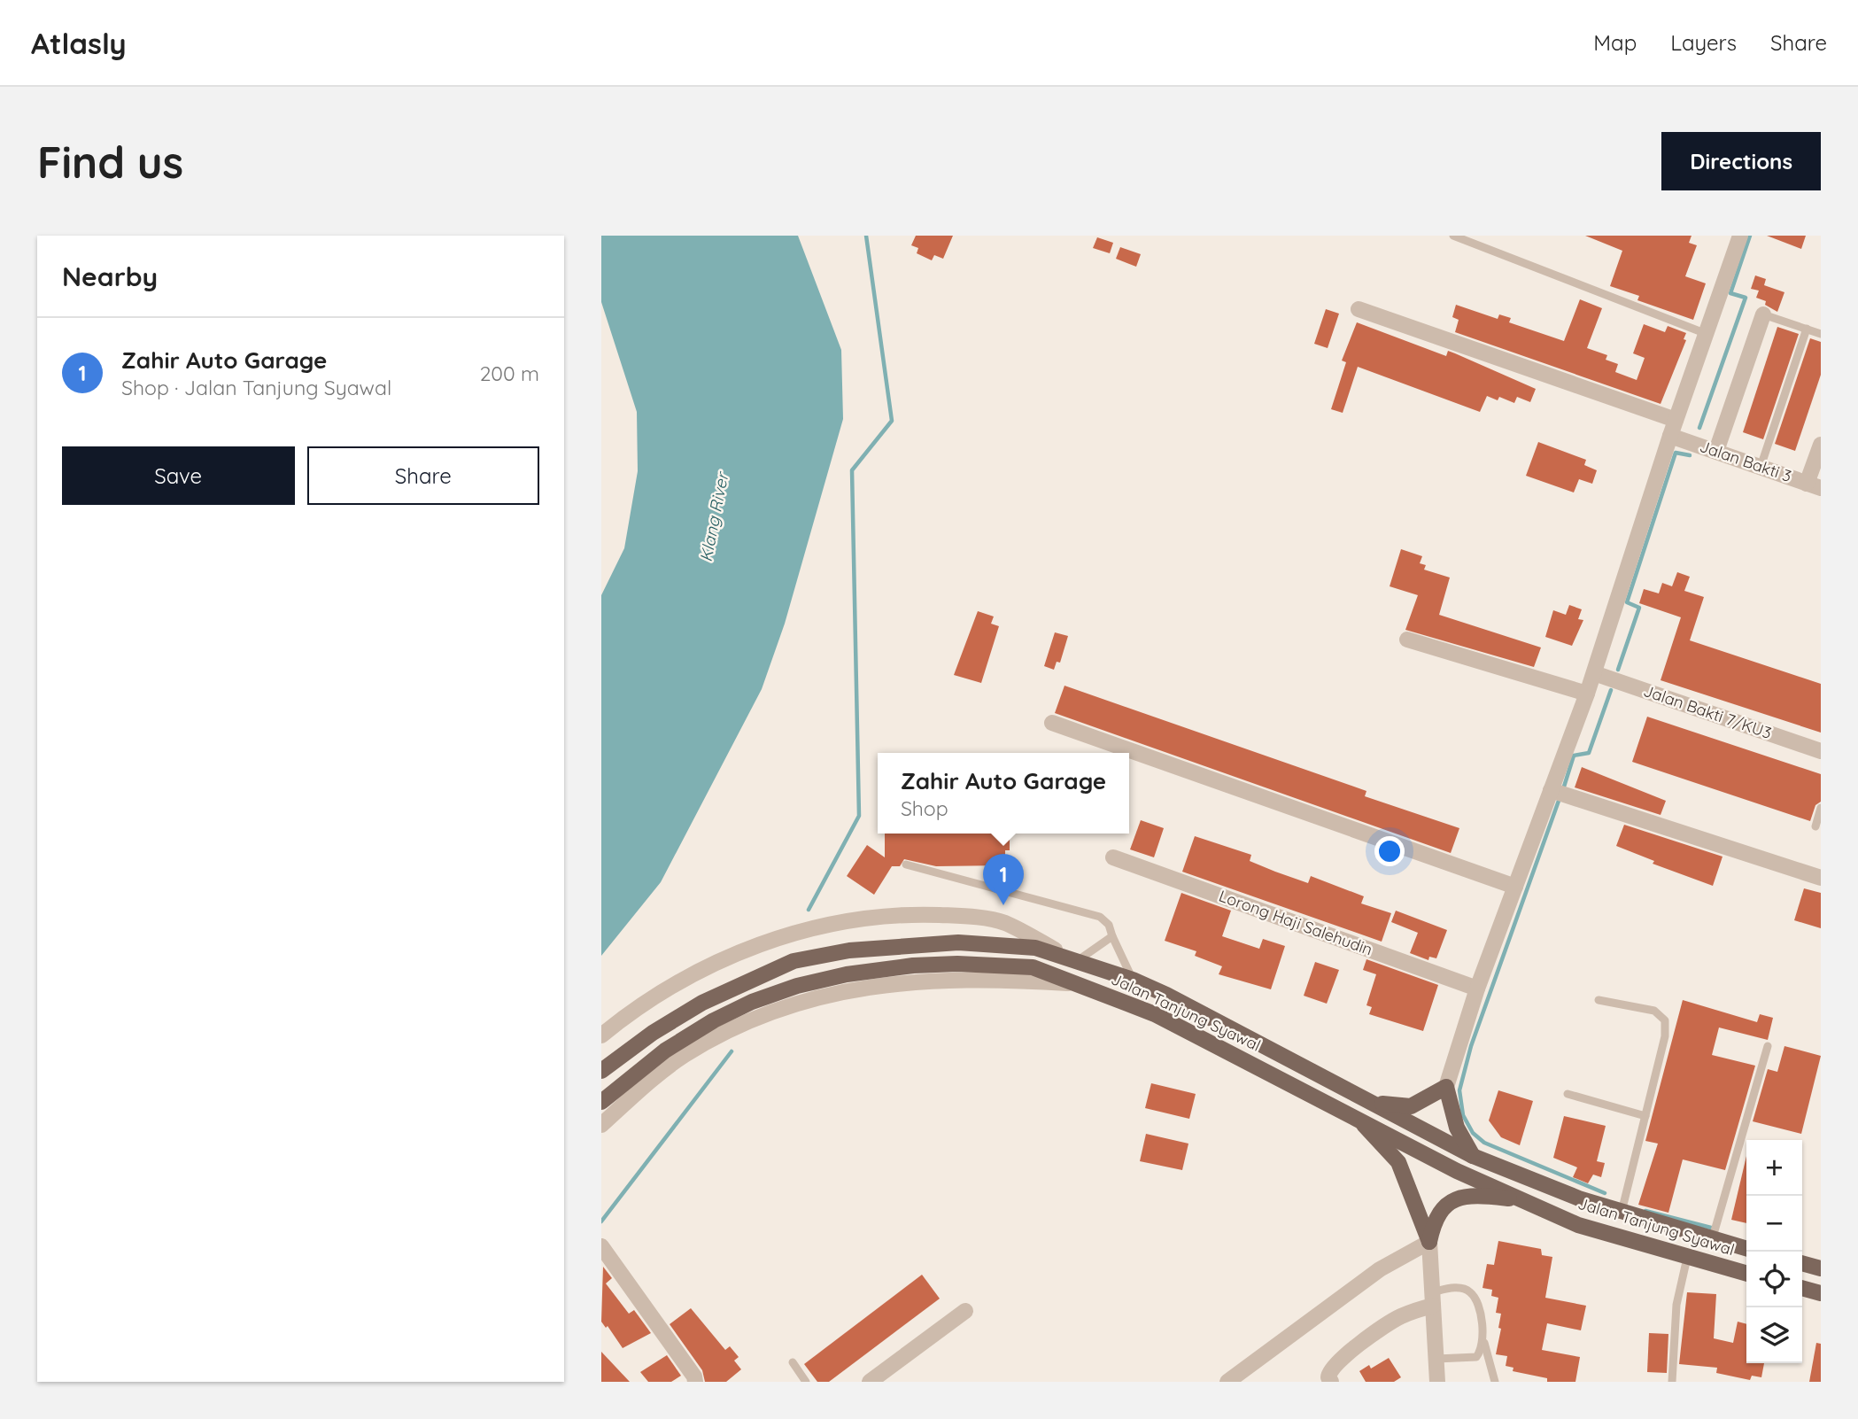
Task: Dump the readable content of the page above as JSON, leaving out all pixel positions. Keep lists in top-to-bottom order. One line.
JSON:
{"streets":{"main road":["Jalan Tanjung Syawal"],"street":["Jalan Bakti 3","Jalan Bakti 7/KU3","Lorong Haji Salehudin"]},"water":["Klang River"],"page":{"header":"Atlasly","nav":["Map","Layers","Share"],"buttons":["Directions",["Save","Share"]],"title":"Find us","heading":"Nearby","list":[{"mark":"1","name":"Zahir Auto Garage","note":"Shop · Jalan Tanjung Syawal","value":"200 m"}],"popup":["Zahir Auto Garage","Shop"],"pins":"1","map_buttons":["+","−"]}}
